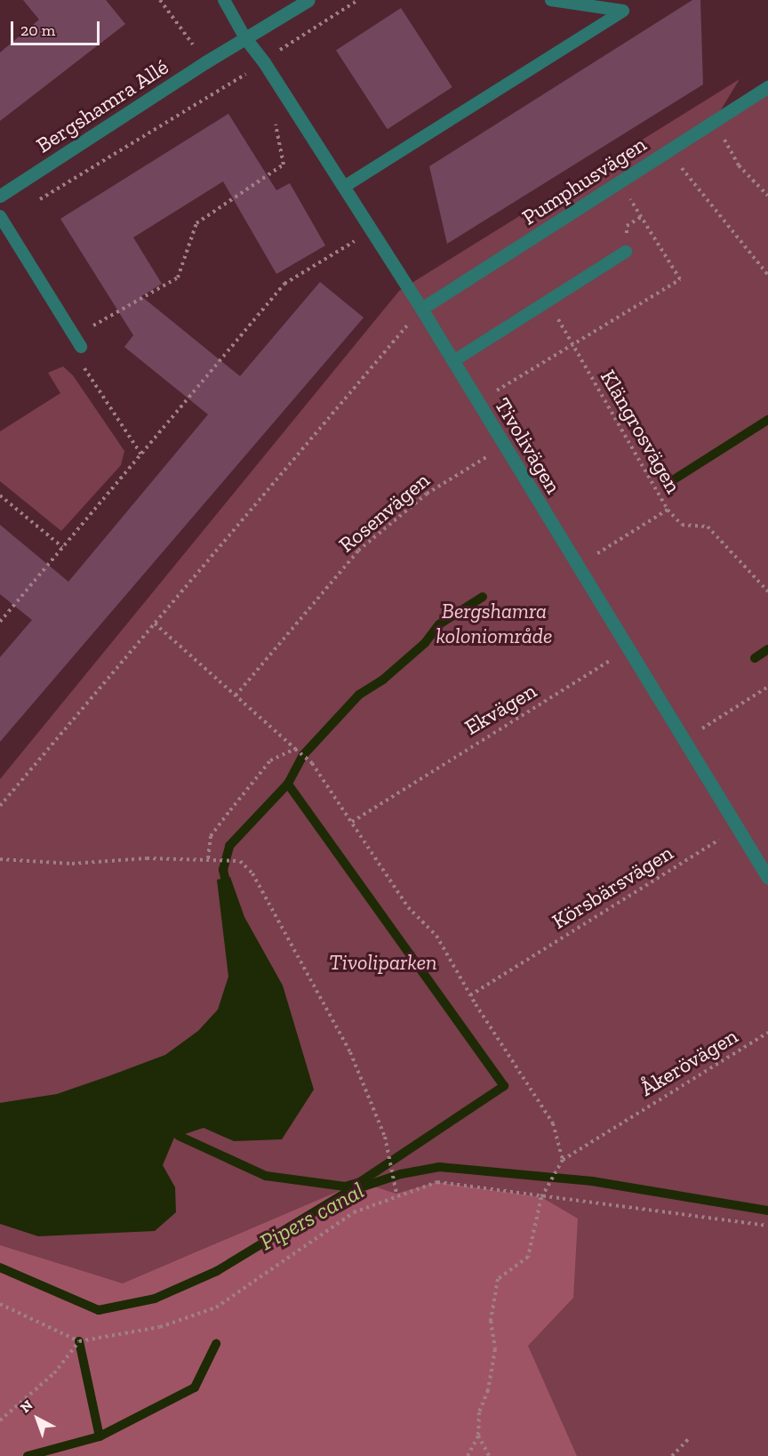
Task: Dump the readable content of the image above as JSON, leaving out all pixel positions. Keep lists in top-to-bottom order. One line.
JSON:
{"streets":{"street":["Bergshamra Allé","Pumphusvägen","Tivolivägen"],"path":["Klängrosvägen","Rosenvägen","Ekvägen","Körsbärsvägen","Åkerövägen"]},"crossings":[["Bergshamra Allé","Tivolivägen"],["Pumphusvägen","Tivolivägen"],["Klängrosvägen","Tivolivägen"],["Tivolivägen","Rosenvägen"],["Tivolivägen","Ekvägen"],["Tivolivägen","Körsbärsvägen"]],"water":["Pipers canal"],"parks":["Bergshamra koloniområde","Tivoliparken"],"scale_bar":"20 m","north":"top left"}
